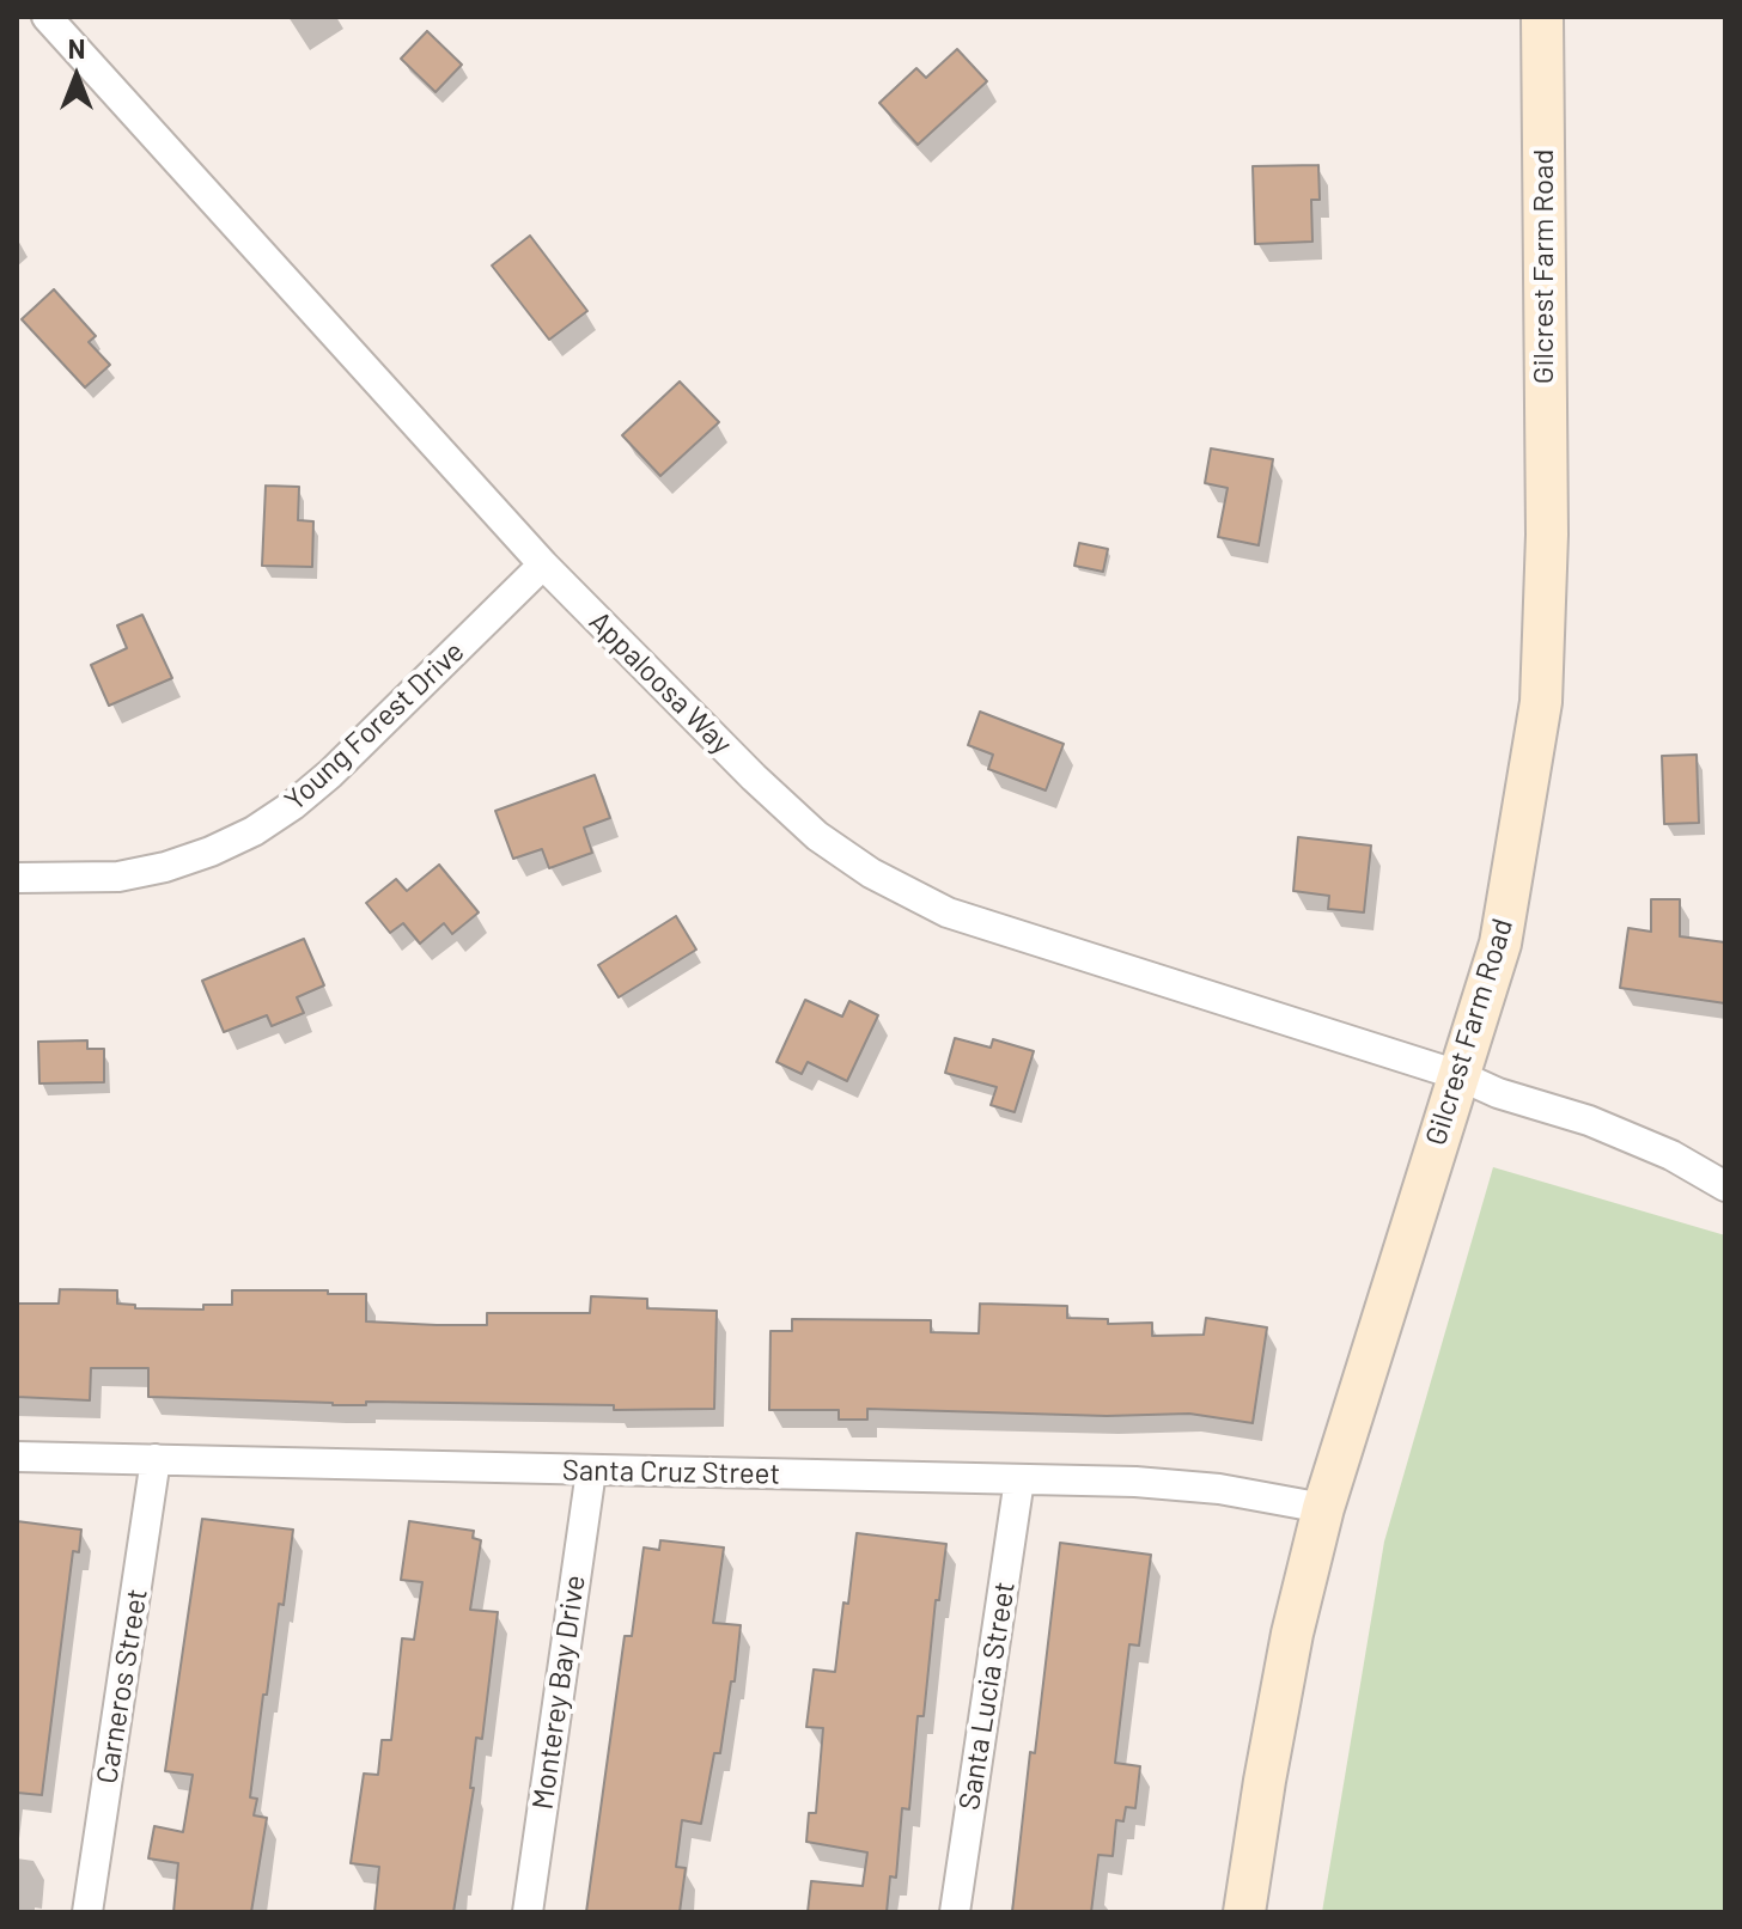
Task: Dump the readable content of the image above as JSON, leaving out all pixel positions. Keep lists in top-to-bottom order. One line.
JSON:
{"streets":{"main road":["Gilcrest Farm Road"],"street":["Appaloosa Way","Young Forest Drive","Santa Cruz Street","Carneros Street","Monterey Bay Drive","Santa Lucia Street"]},"crossings":[["Gilcrest Farm Road","Appaloosa Way"],["Gilcrest Farm Road","Santa Cruz Street"],["Appaloosa Way","Young Forest Drive"],["Santa Cruz Street","Carneros Street"],["Santa Cruz Street","Monterey Bay Drive"],["Santa Cruz Street","Santa Lucia Street"]],"north":"top"}
